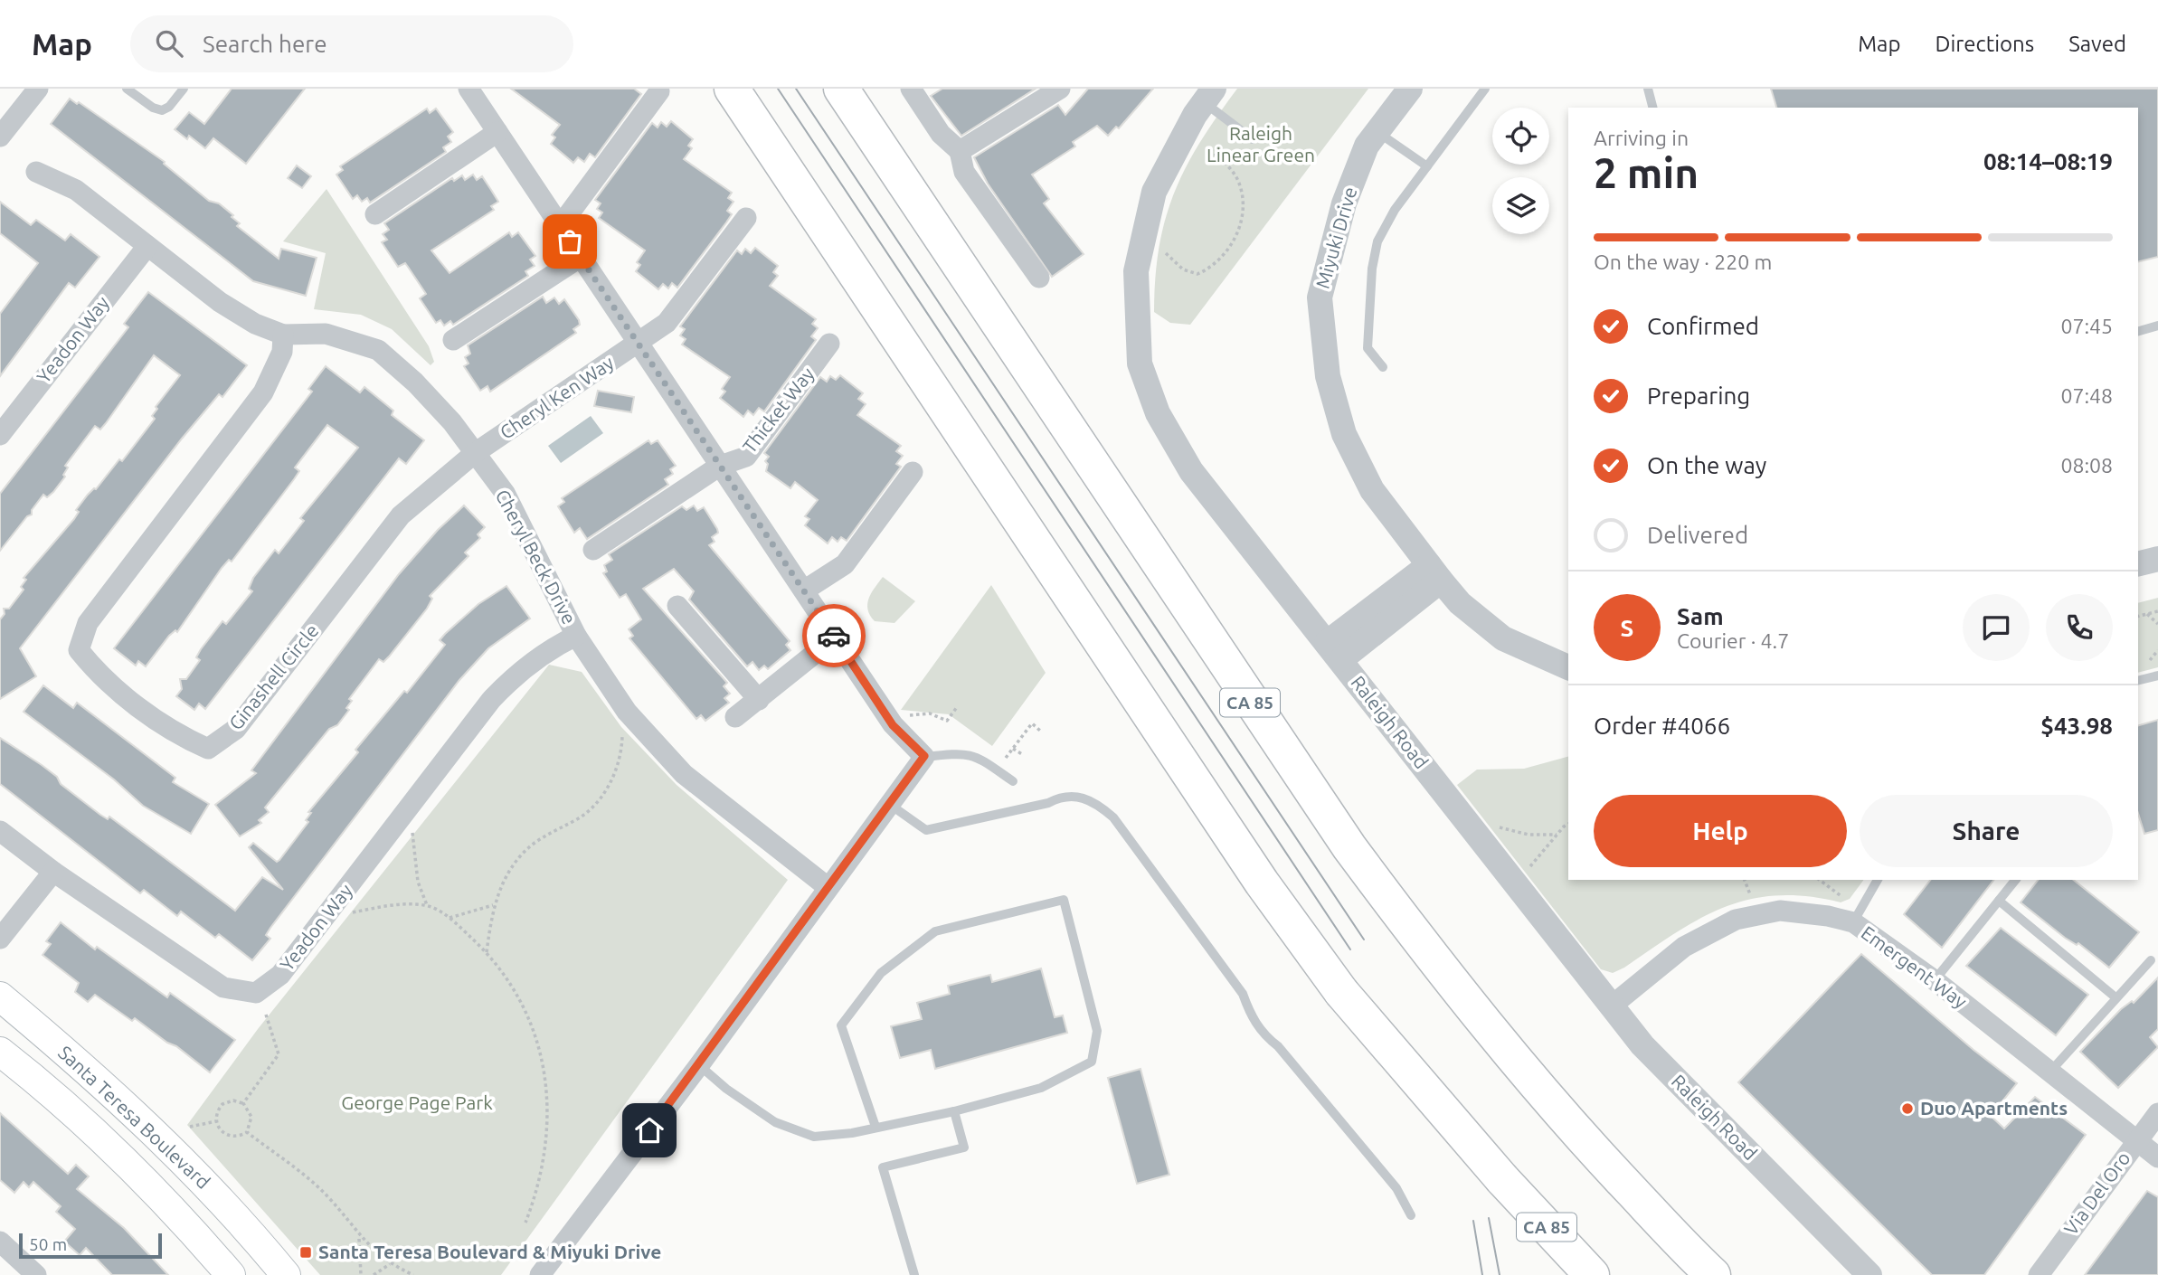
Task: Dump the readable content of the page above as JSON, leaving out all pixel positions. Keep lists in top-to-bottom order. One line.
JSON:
{"streets":{"highway":["CA 85"],"main road":["Santa Teresa Boulevard"],"street":["Miyuki Drive","Yeadon Way","Cheryl Ken Way","Thicket Way","Cheryl Beck Drive","Ginashell Circle","Raleigh Road","Emergent Way","Via Del Oro"]},"crossings":[["Yeadon Way","Cheryl Beck Drive"],["Cheryl Ken Way","Cheryl Beck Drive"],["Cheryl Ken Way","Ginashell Circle"],["Cheryl Beck Drive","Ginashell Circle"],["Raleigh Road","Emergent Way"],["Emergent Way","Via Del Oro"]],"parks":["Raleigh Linear Green","George Page Park"],"places":{"other":["Duo Apartments"],"transit":["Santa Teresa Boulevard & Miyuki Drive"]},"scale_bar":"50 m","page":{"header":"Map","search":"Search here","nav":["Map","Directions","Saved"],"heading":["2 min","Arriving in","08:14–08:19"],"panel":["Sam","Courier · 4.7","Order #4066","$43.98"],"bar":"On the way · 220 m","list":[["Confirmed","07:45"],["Preparing","07:48"],["On the way","08:08"],"Delivered"],"round":"S","buttons":["Help","Share"],"scale":"50 m"}}
